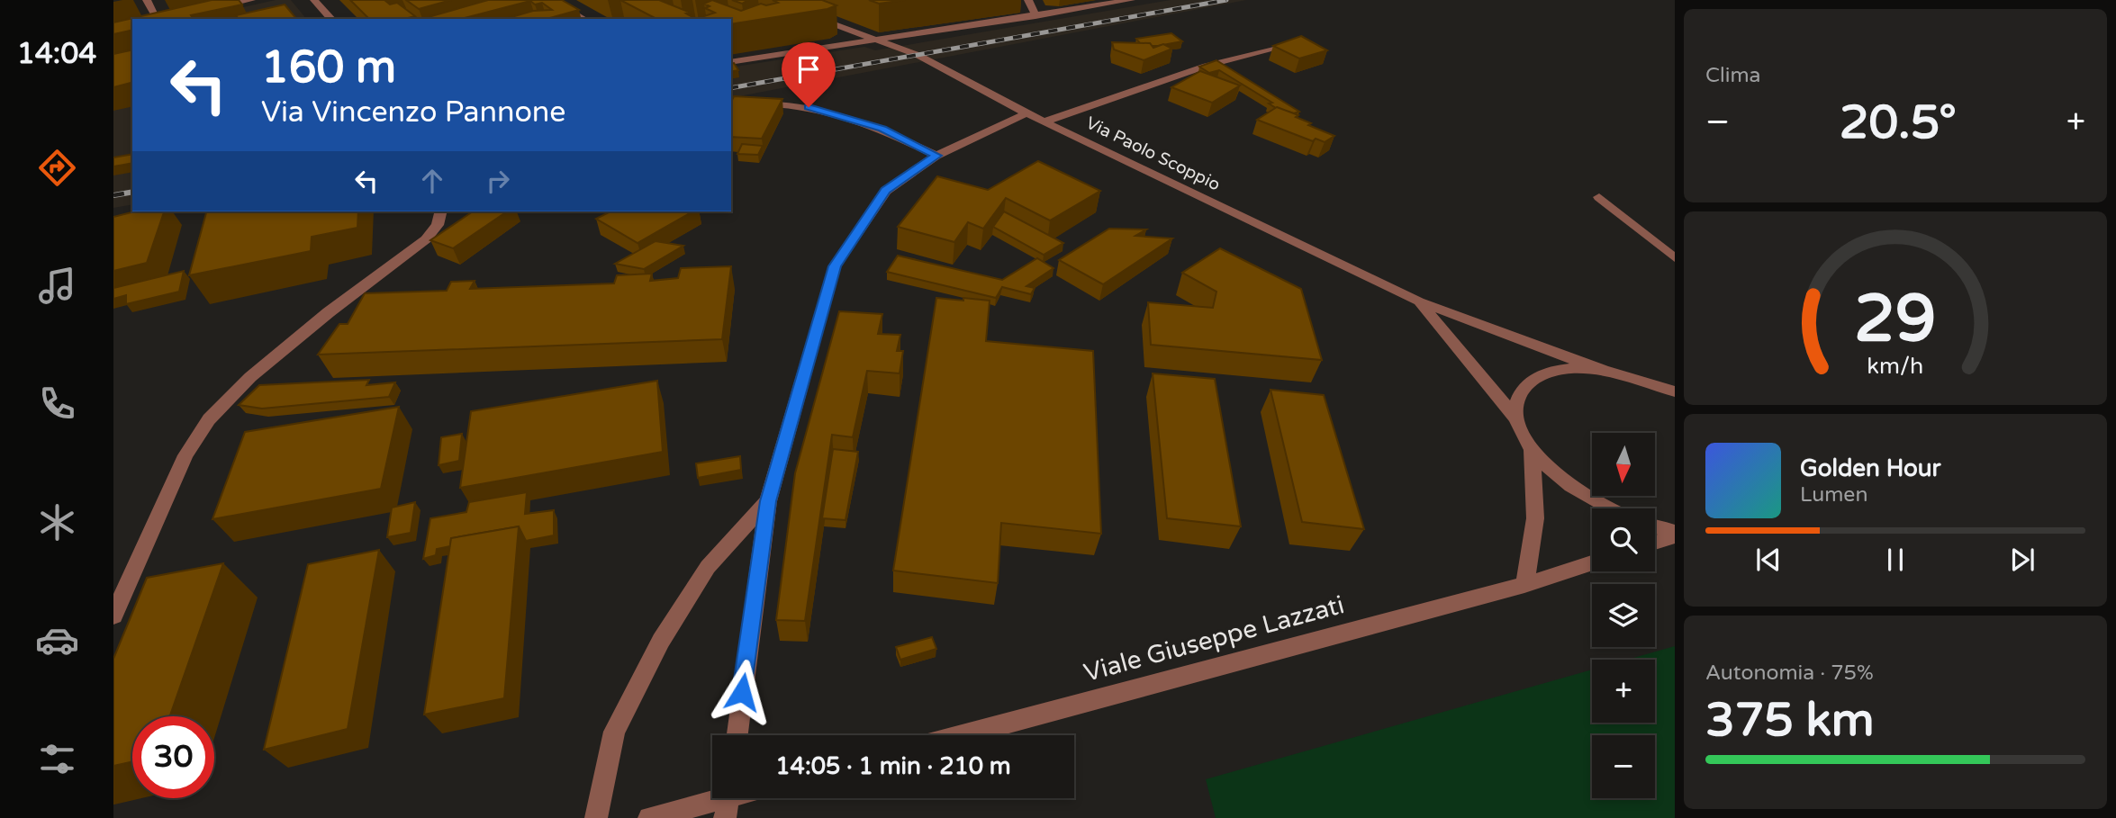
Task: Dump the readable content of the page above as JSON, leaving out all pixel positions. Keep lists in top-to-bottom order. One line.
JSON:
{"streets":{"street":["Via Paolo Scoppio","Viale Giuseppe Lazzati"]},"north":"bottom","page":{"tabs":"14:04","tile":["Clima",["Autonomia · 75%","375 km"]],"turn":["160 m","Via Vincenzo Pannone"],"heat":["−","20.5°","+"],"map_buttons":["+","−"],"song":["Golden Hour","Lumen"],"limit":"30","trip":"14:05 · 1 min · 210 m","gauge":["29","km/h"]}}
